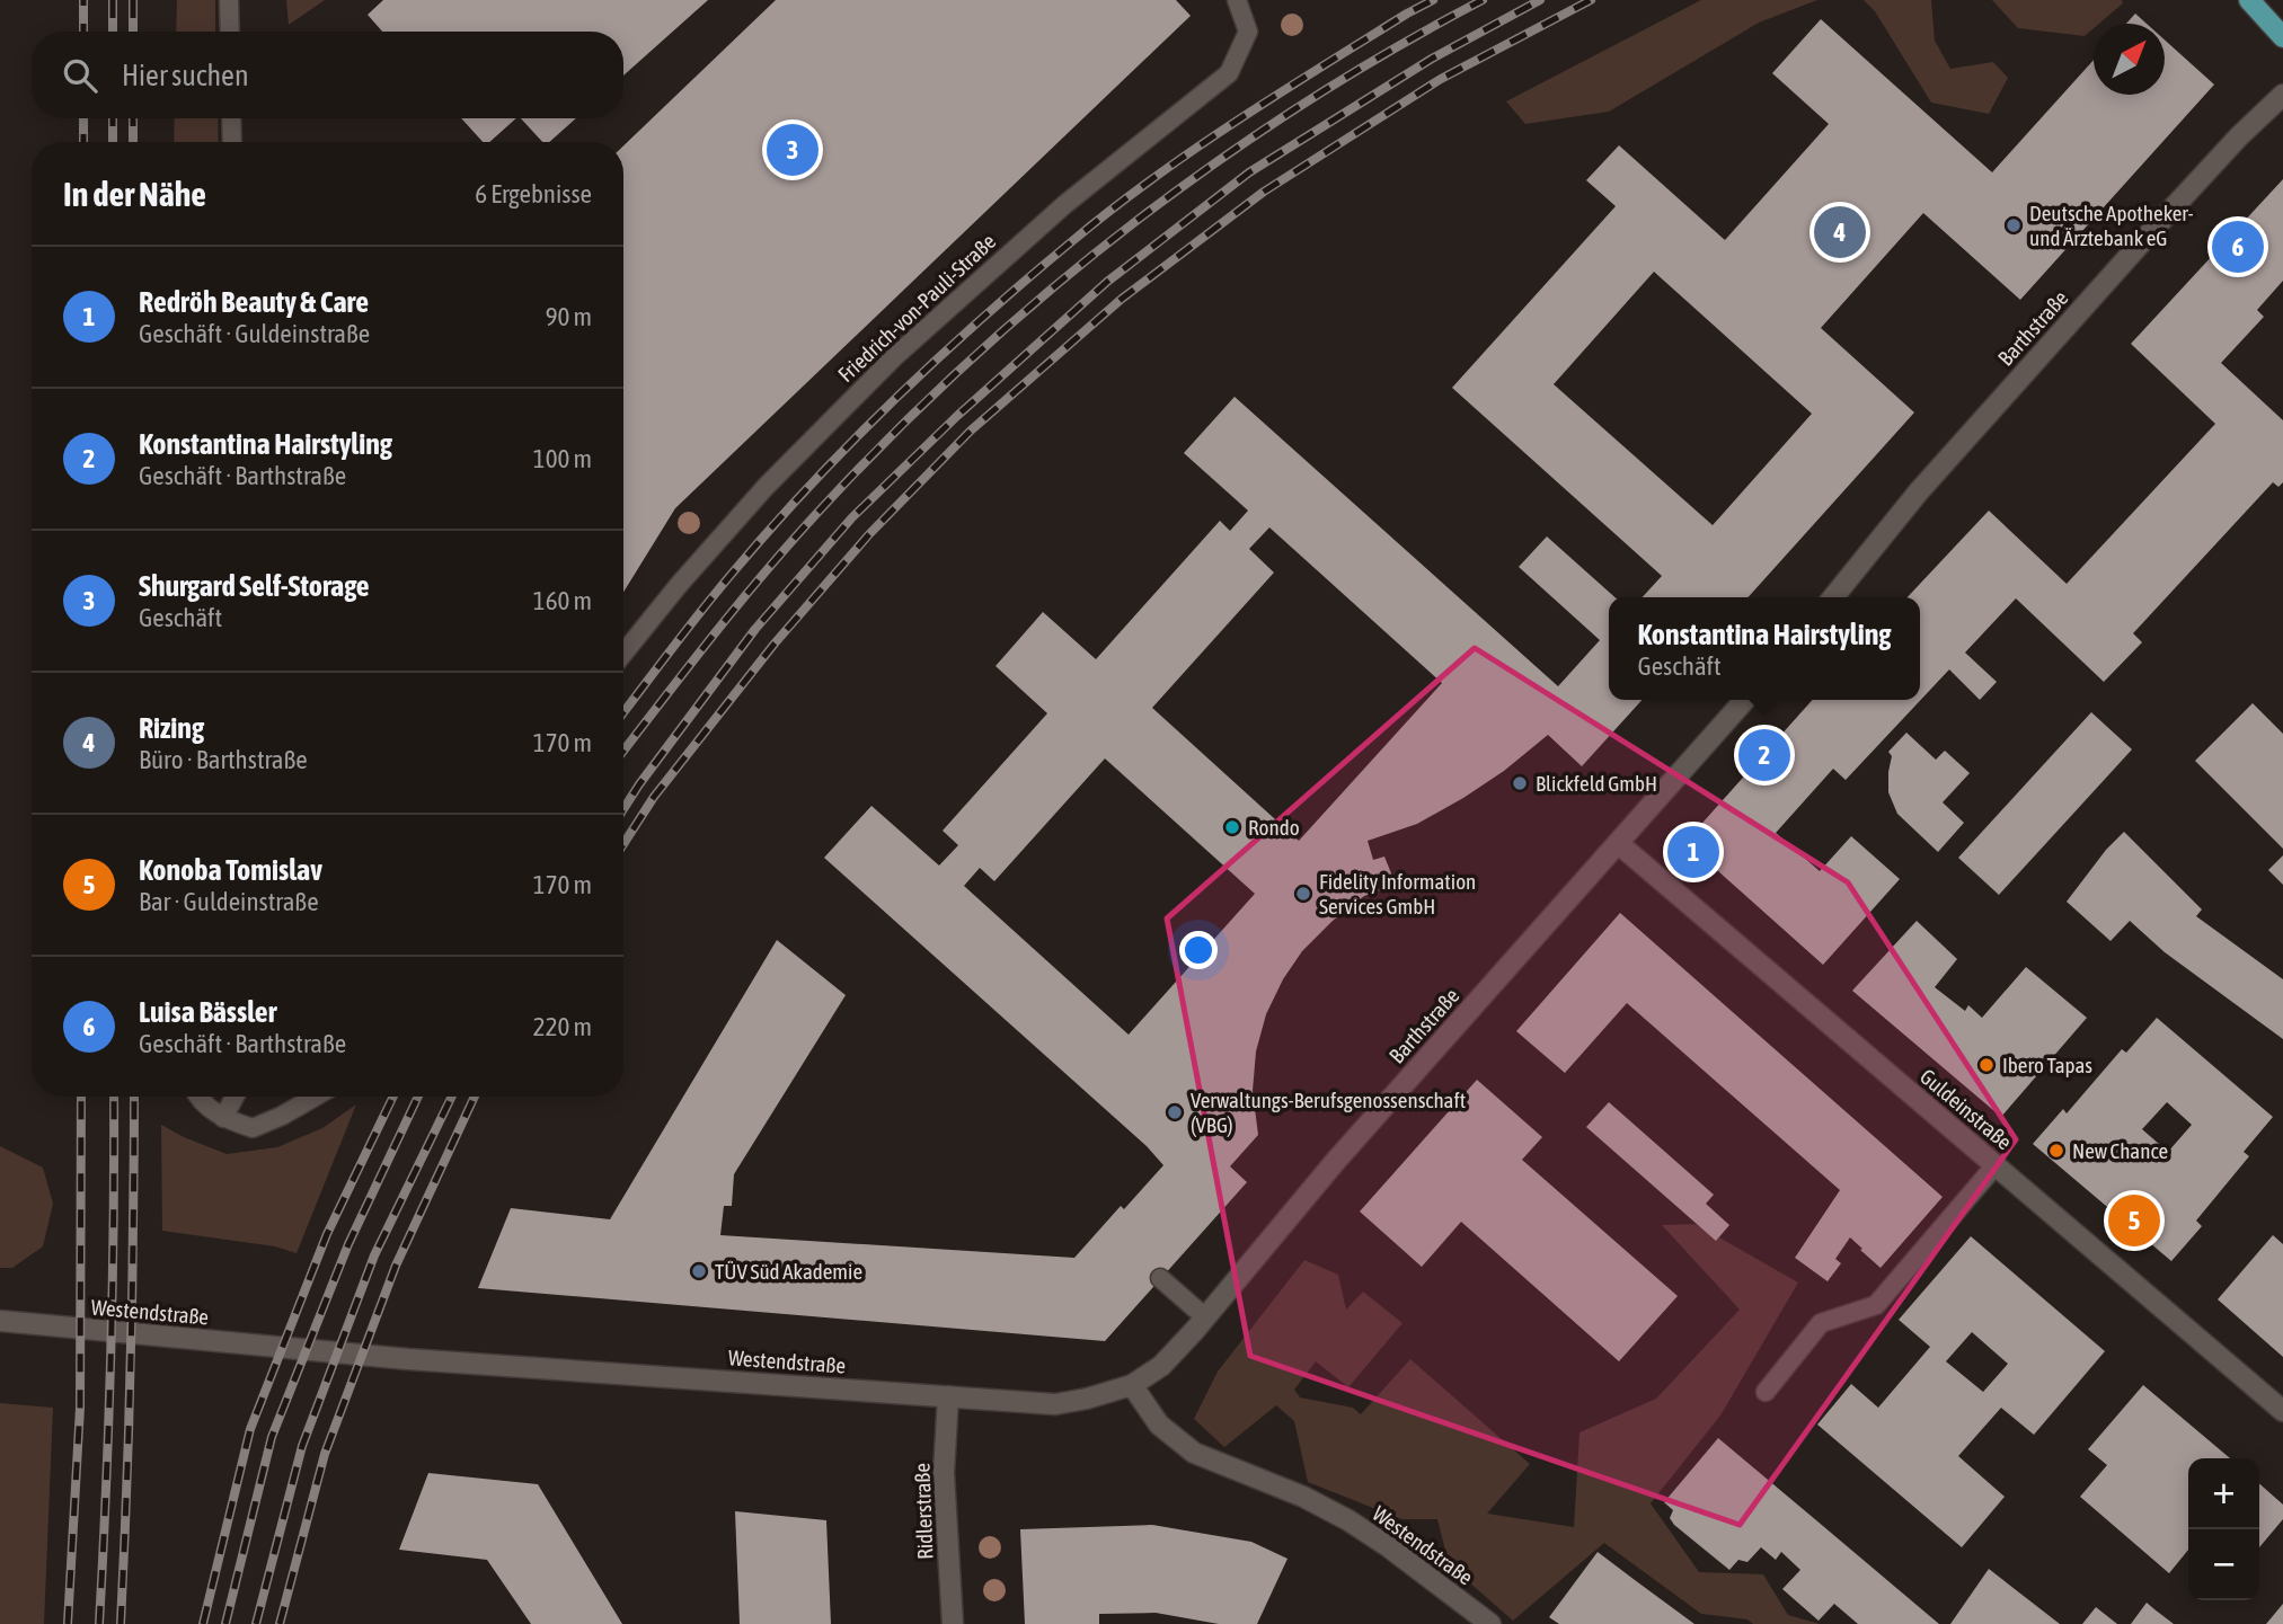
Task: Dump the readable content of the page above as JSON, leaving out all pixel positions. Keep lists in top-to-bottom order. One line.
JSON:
{"streets":{"street":["Barthstraße","Guldeinstraße","Westendstraße","Ridlerstraße"],"lane":["Friedrich-von-Pauli-Straße"]},"crossings":[["Barthstraße","Guldeinstraße"],["Barthstraße","Westendstraße"],["Westendstraße","Ridlerstraße"]],"places":["Deutsche Apotheker- und Ärztebank eG","Blickfeld GmbH","Rondo","Fidelity Information Services GmbH","Ibero Tapas","Verwaltungs-Berufsgenossenschaft (VBG)","New Chance","TÜV Süd Akademie"],"north":"top right","page":{"search":"Hier suchen","pins":["3","4","6","2","1","5"],"heading":["In der Nähe","6 Ergebnisse"],"list":[{"mark":"1","name":"Redröh Beauty & Care","note":"Geschäft · Guldeinstraße","value":"90 m"},{"mark":"2","name":"Konstantina Hairstyling","note":"Geschäft · Barthstraße","value":"100 m"},{"mark":"3","name":"Shurgard Self-Storage","note":"Geschäft","value":"160 m"},{"mark":"4","name":"Rizing","note":"Büro · Barthstraße","value":"170 m"},{"mark":"5","name":"Konoba Tomislav","note":"Bar · Guldeinstraße","value":"170 m"},{"mark":"6","name":"Luisa Bässler","note":"Geschäft · Barthstraße","value":"220 m"}],"popup":["Konstantina Hairstyling","Geschäft"],"map_buttons":["+","−"]}}
